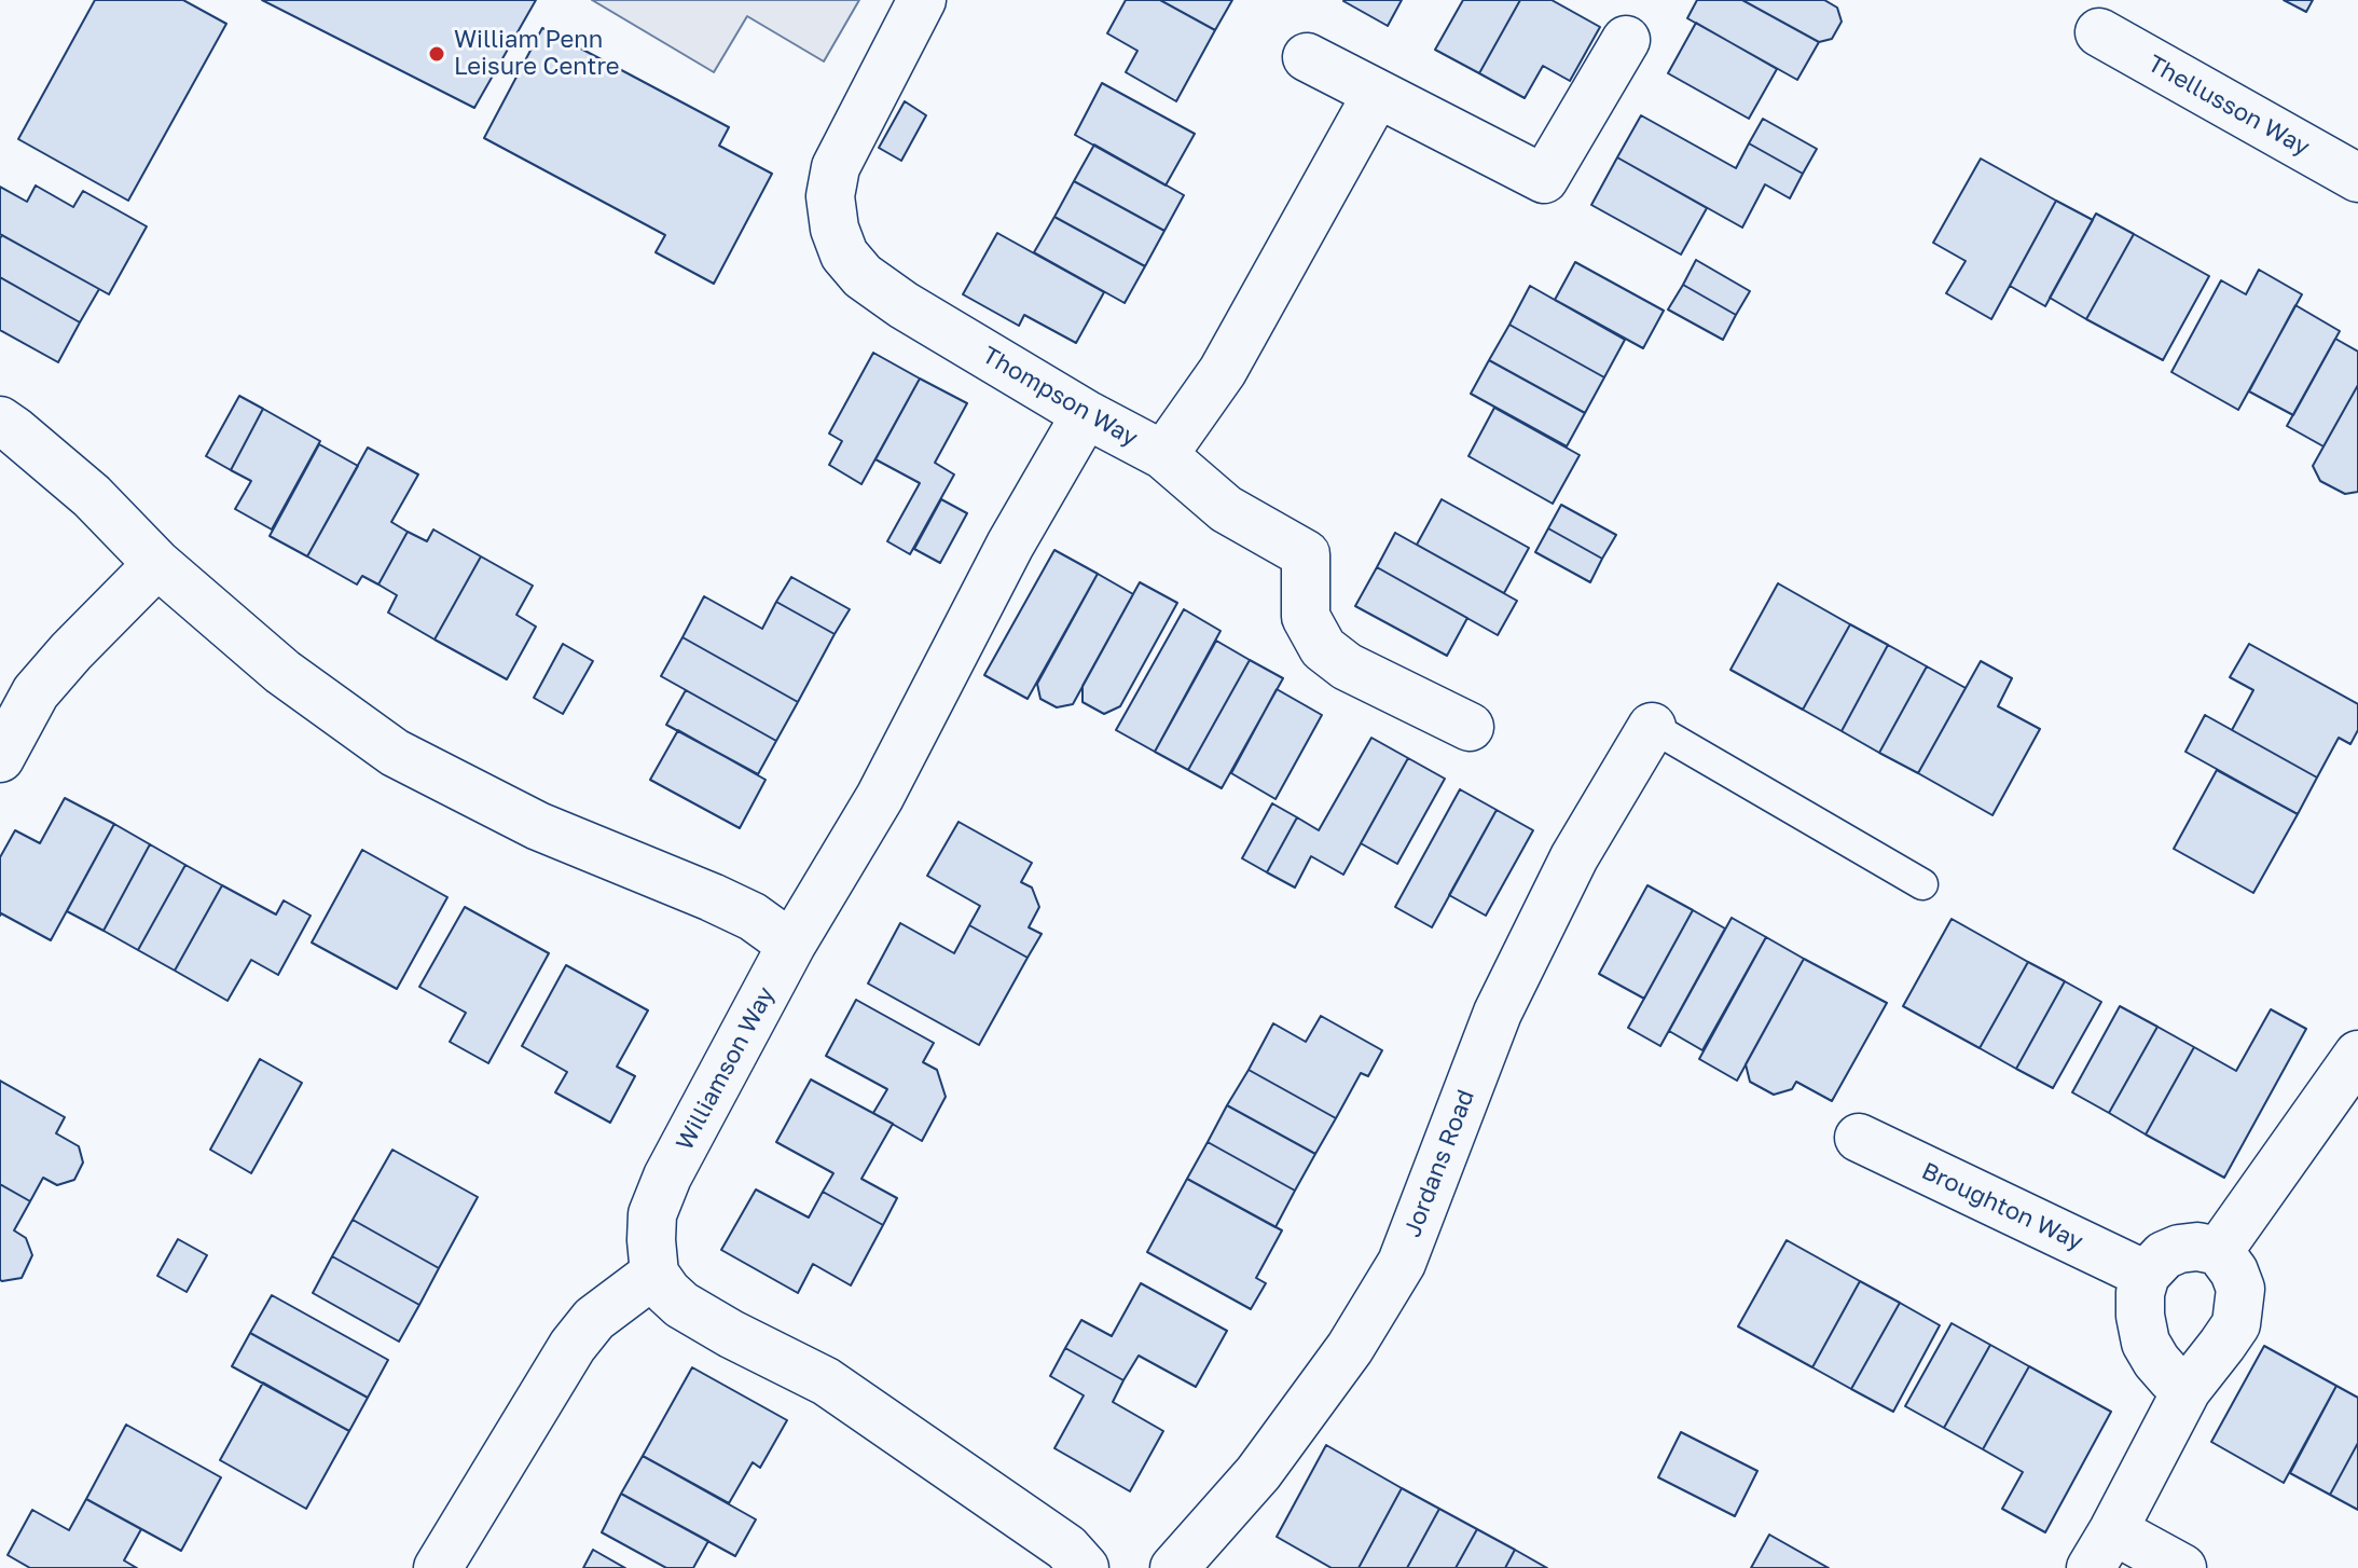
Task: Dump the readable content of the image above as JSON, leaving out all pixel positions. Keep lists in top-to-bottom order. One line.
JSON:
{"streets":{"street":["Thellusson Way","Thompson Way","Williamson Way","Jordans Road","Broughton Way"]},"crossings":[["Thompson Way","Williamson Way"]],"places":["William Penn Leisure Centre"]}
